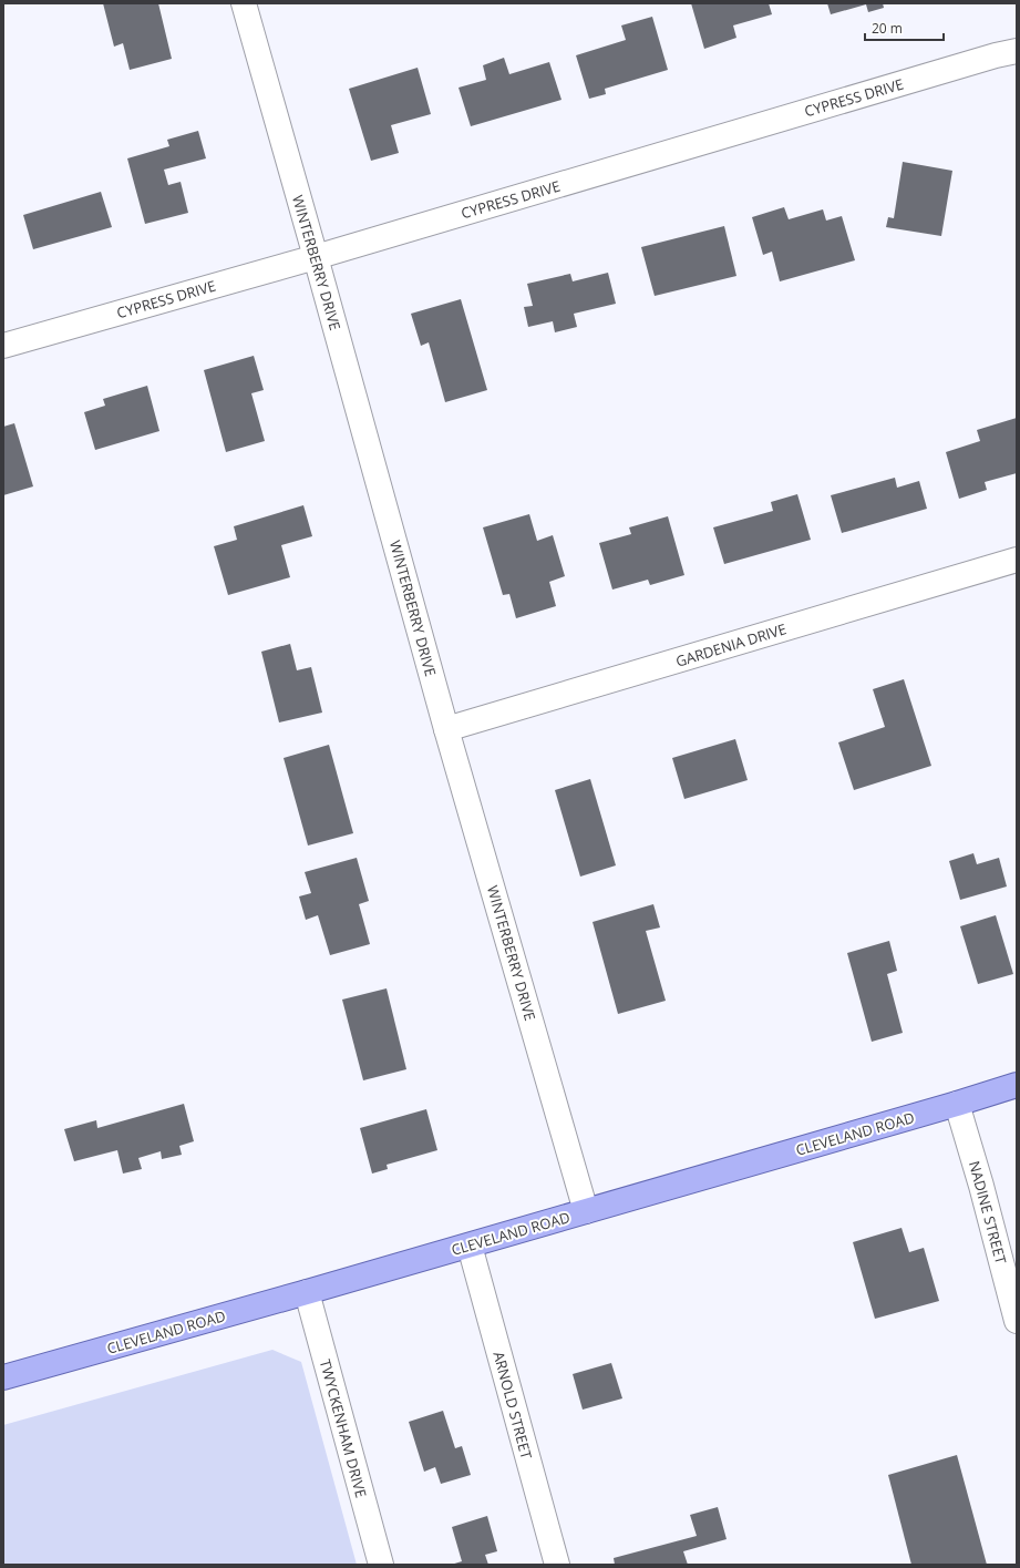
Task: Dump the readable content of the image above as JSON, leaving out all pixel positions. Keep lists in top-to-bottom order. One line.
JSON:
{"streets":{"main road":["CLEVELAND ROAD"],"street":["CYPRESS DRIVE","WINTERBERRY DRIVE","GARDENIA DRIVE","NADINE STREET","ARNOLD STREET","TWYCKENHAM DRIVE"]},"crossings":[["CYPRESS DRIVE","WINTERBERRY DRIVE"],["WINTERBERRY DRIVE","GARDENIA DRIVE"],["WINTERBERRY DRIVE","CLEVELAND ROAD"],["CLEVELAND ROAD","NADINE STREET"],["CLEVELAND ROAD","ARNOLD STREET"],["CLEVELAND ROAD","TWYCKENHAM DRIVE"]],"scale_bar":"20 m"}
